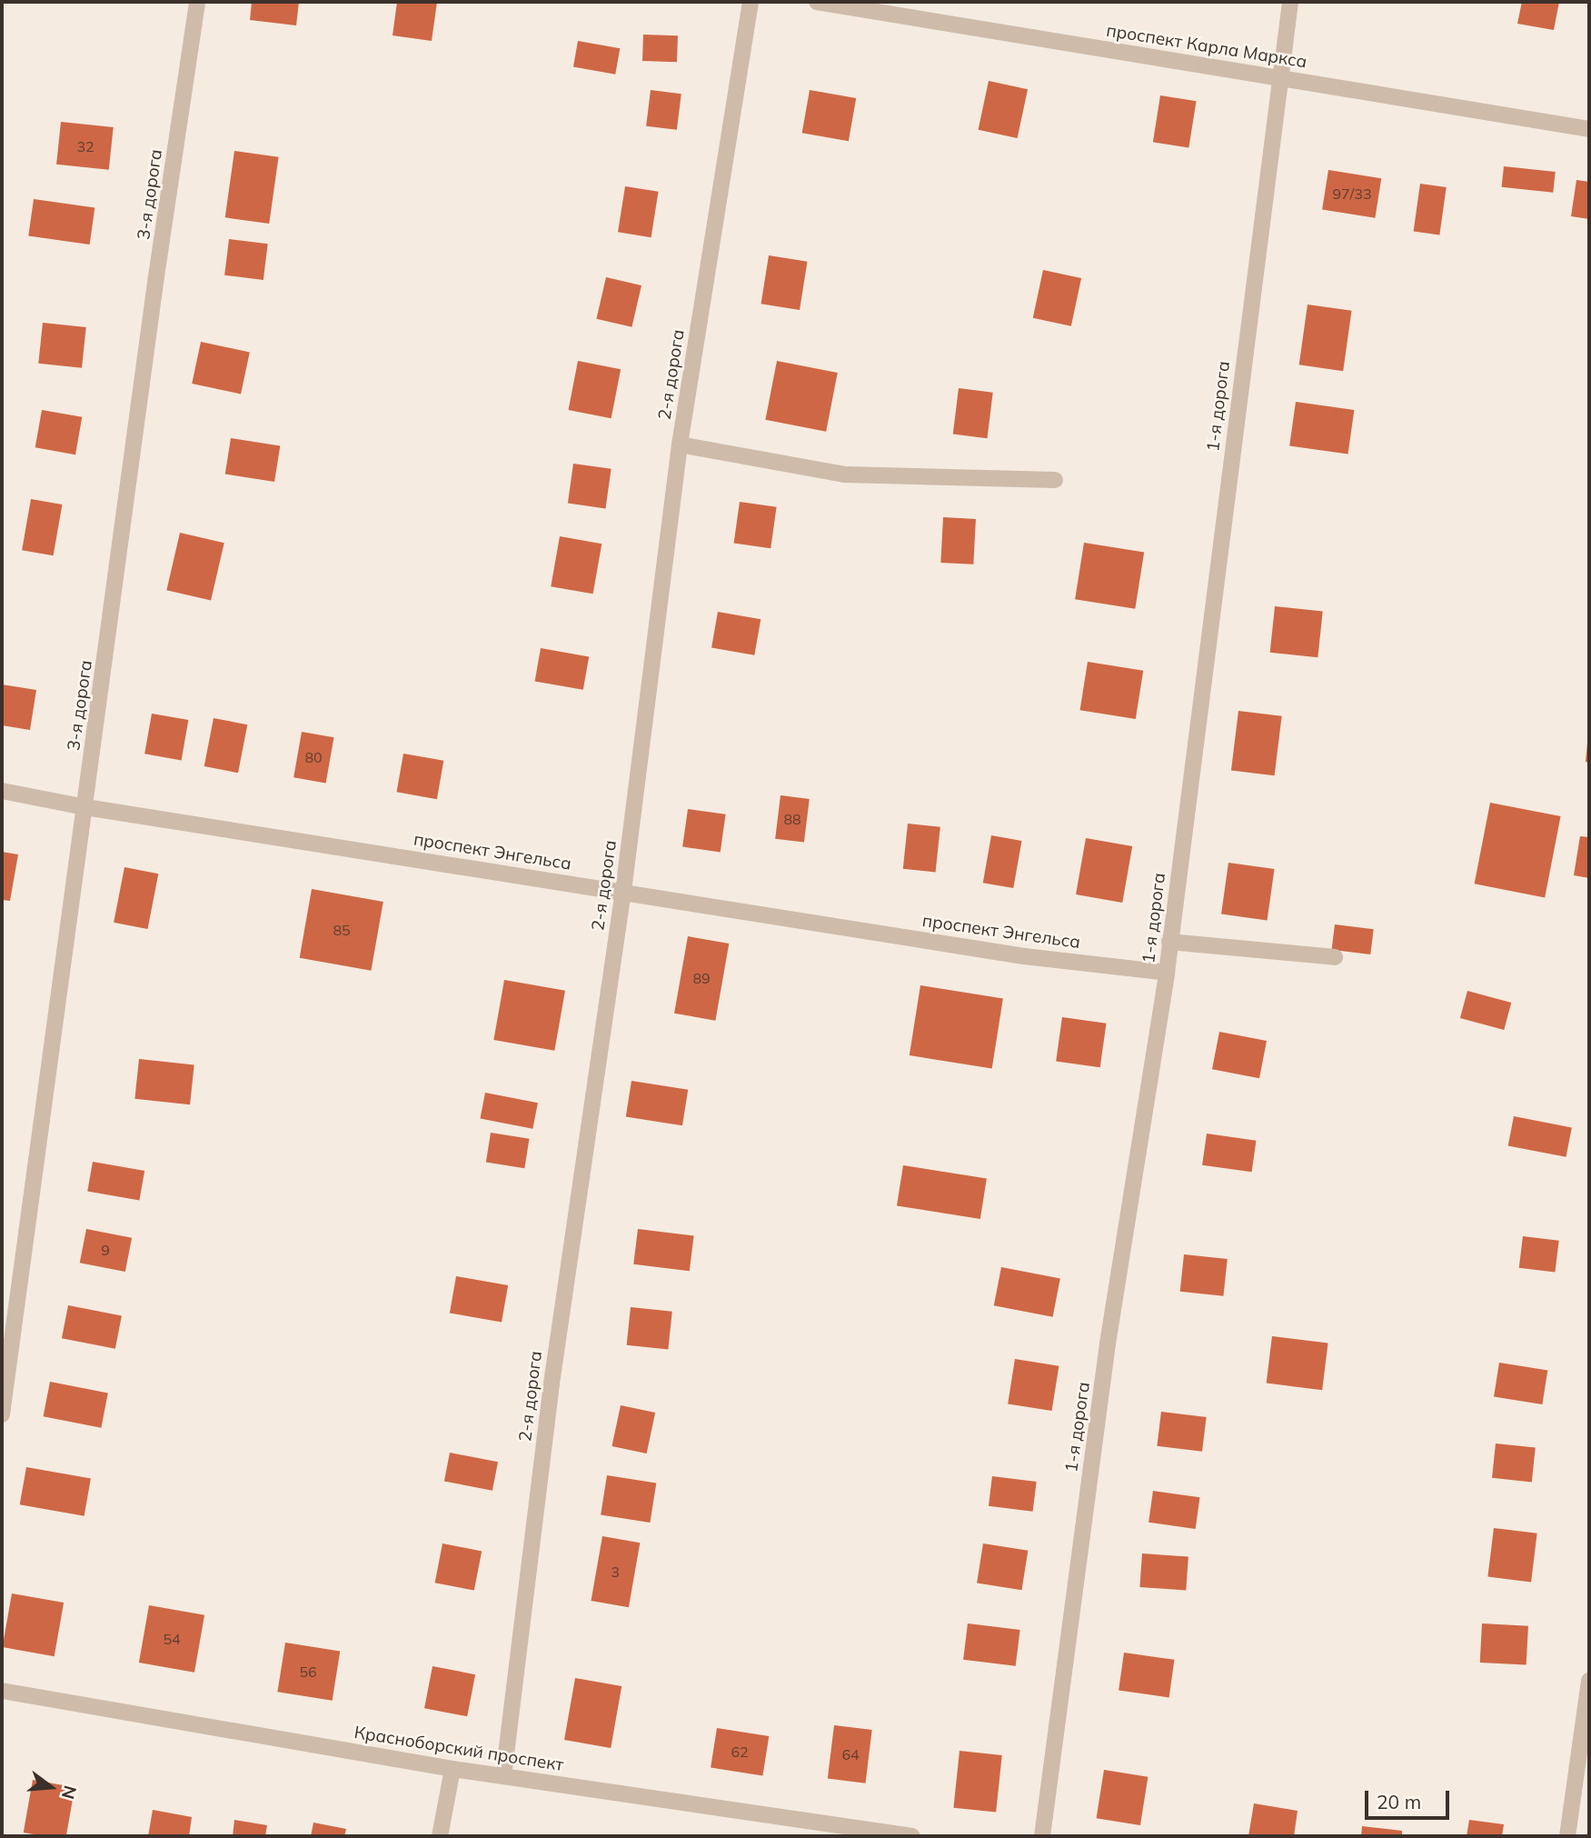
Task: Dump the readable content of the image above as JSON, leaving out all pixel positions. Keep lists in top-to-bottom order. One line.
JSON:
{"streets":{"street":["проспект Карла Маркса","3-я дорога","2-я дорога","1-я дорога","проспект Энгельса","Красноборский проспект"]},"crossings":[["проспект Карла Маркса","1-я дорога"],["3-я дорога","проспект Энгельса"],["2-я дорога","проспект Энгельса"],["2-я дорога","Красноборский проспект"],["1-я дорога","проспект Энгельса"]],"house_numbers":["32","97/33","80","88","85","89","9","3","54","56","62","64"],"scale_bar":"20 m","north":"right"}
